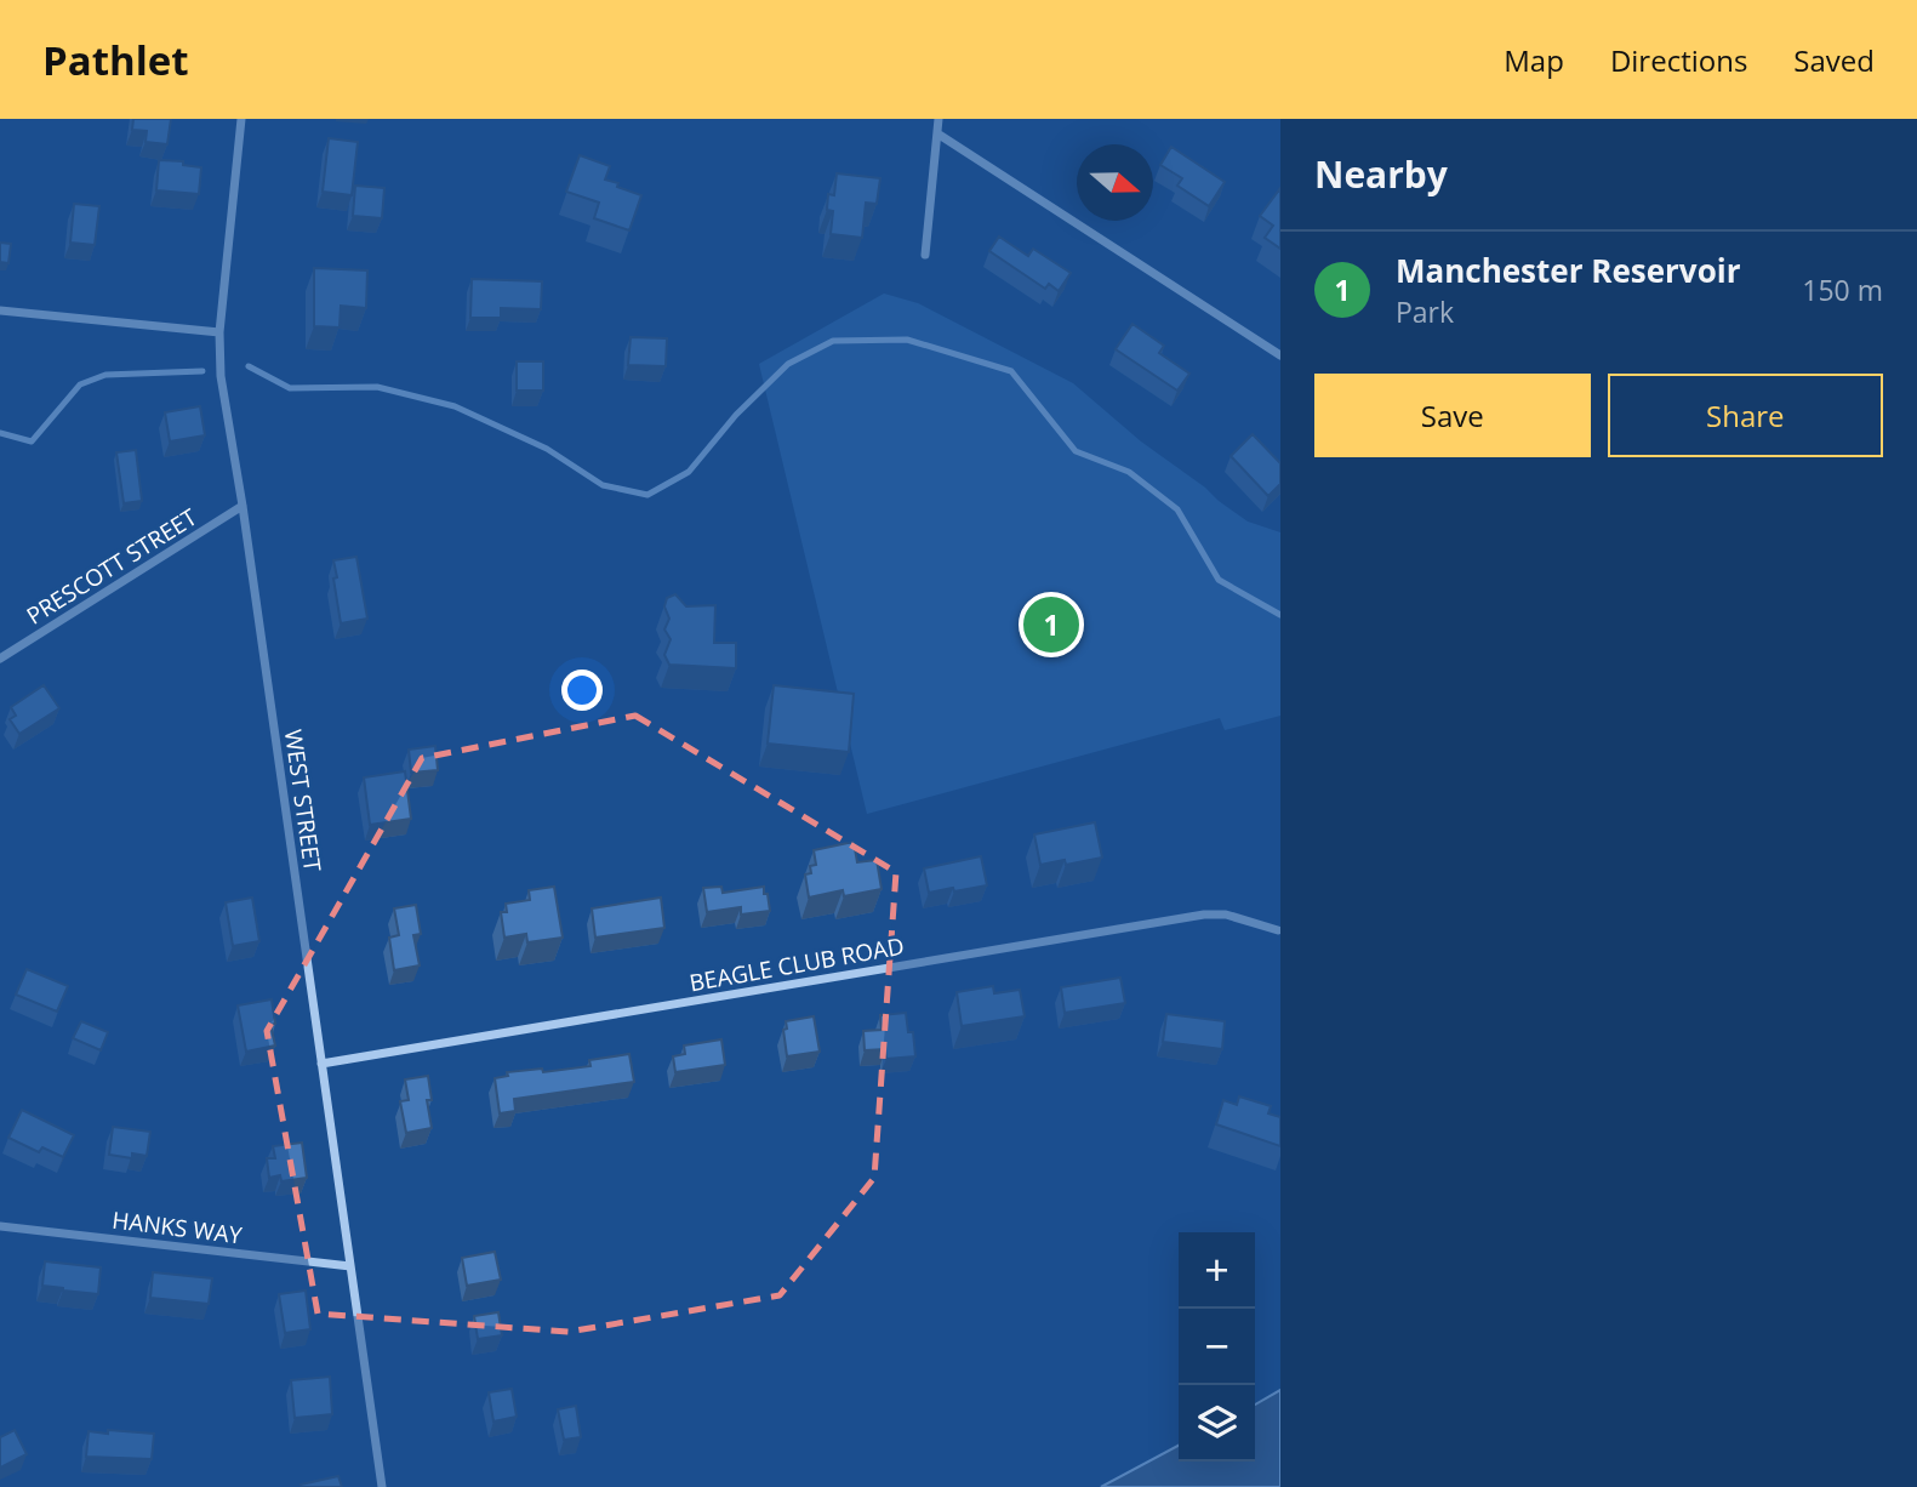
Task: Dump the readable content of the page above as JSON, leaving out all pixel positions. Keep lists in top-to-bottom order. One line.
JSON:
{"streets":{"street":["PRESCOTT STREET","WEST STREET","BEAGLE CLUB ROAD","HANKS WAY"]},"crossings":[["PRESCOTT STREET","WEST STREET"],["WEST STREET","BEAGLE CLUB ROAD"],["WEST STREET","HANKS WAY"]],"north":"right","page":{"header":"Pathlet","nav":["Map","Directions","Saved"],"heading":"Nearby","list":[{"mark":"1","name":"Manchester Reservoir","note":"Park","value":"150 m"}],"buttons":["Save","Share"],"pins":"1","map_buttons":["+","−"]}}
